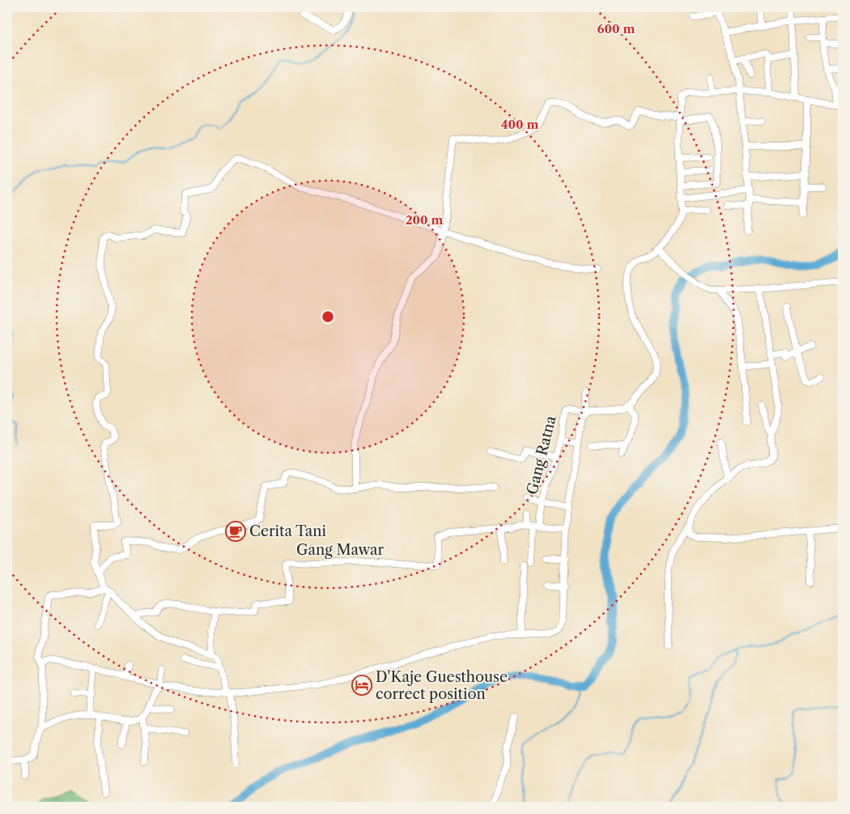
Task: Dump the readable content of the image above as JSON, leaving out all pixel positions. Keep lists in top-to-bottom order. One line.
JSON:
{"streets":{"street":["Gang Ratna","Gang Mawar"]},"crossings":[["Gang Ratna","Gang Mawar"]],"places":{"cafe":["Cerita Tani"],"hotel":["D'Kaje Guesthouse correct position"]},"rings":["600 m","400 m","200 m"]}
